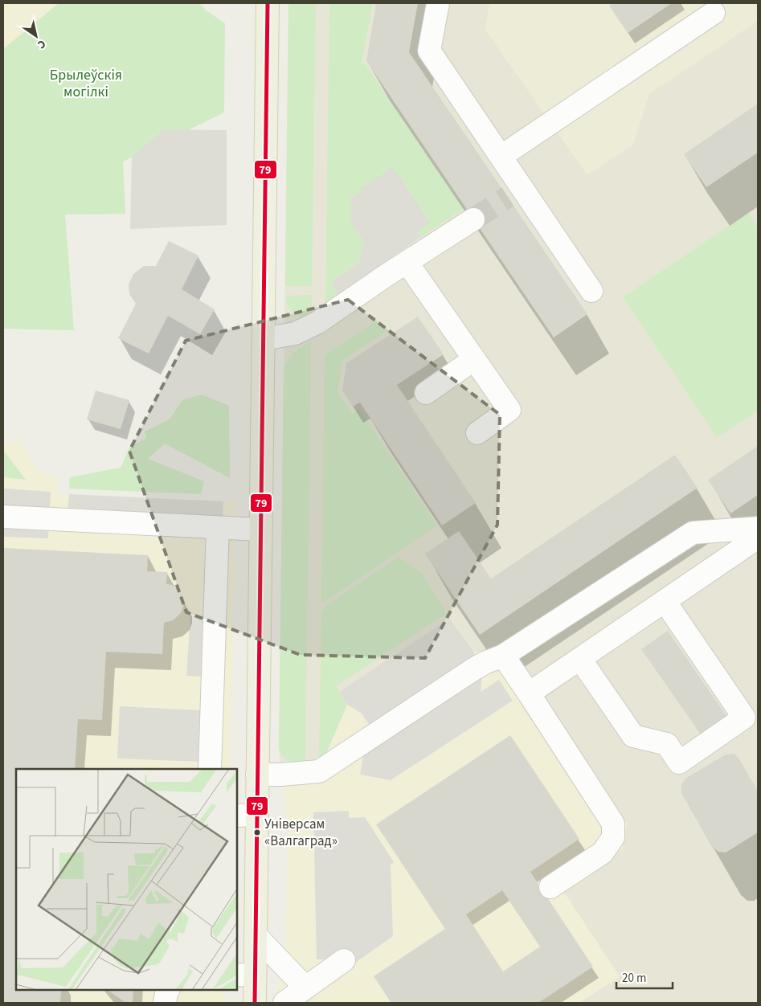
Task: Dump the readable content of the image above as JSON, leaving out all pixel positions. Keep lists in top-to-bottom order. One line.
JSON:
{"parks":["Брылеўскія могілкі"],"places":["Універсам «Валгаград»"],"lines":["transit line 79"],"scale_bar":"20 m","north":"bottom right"}
